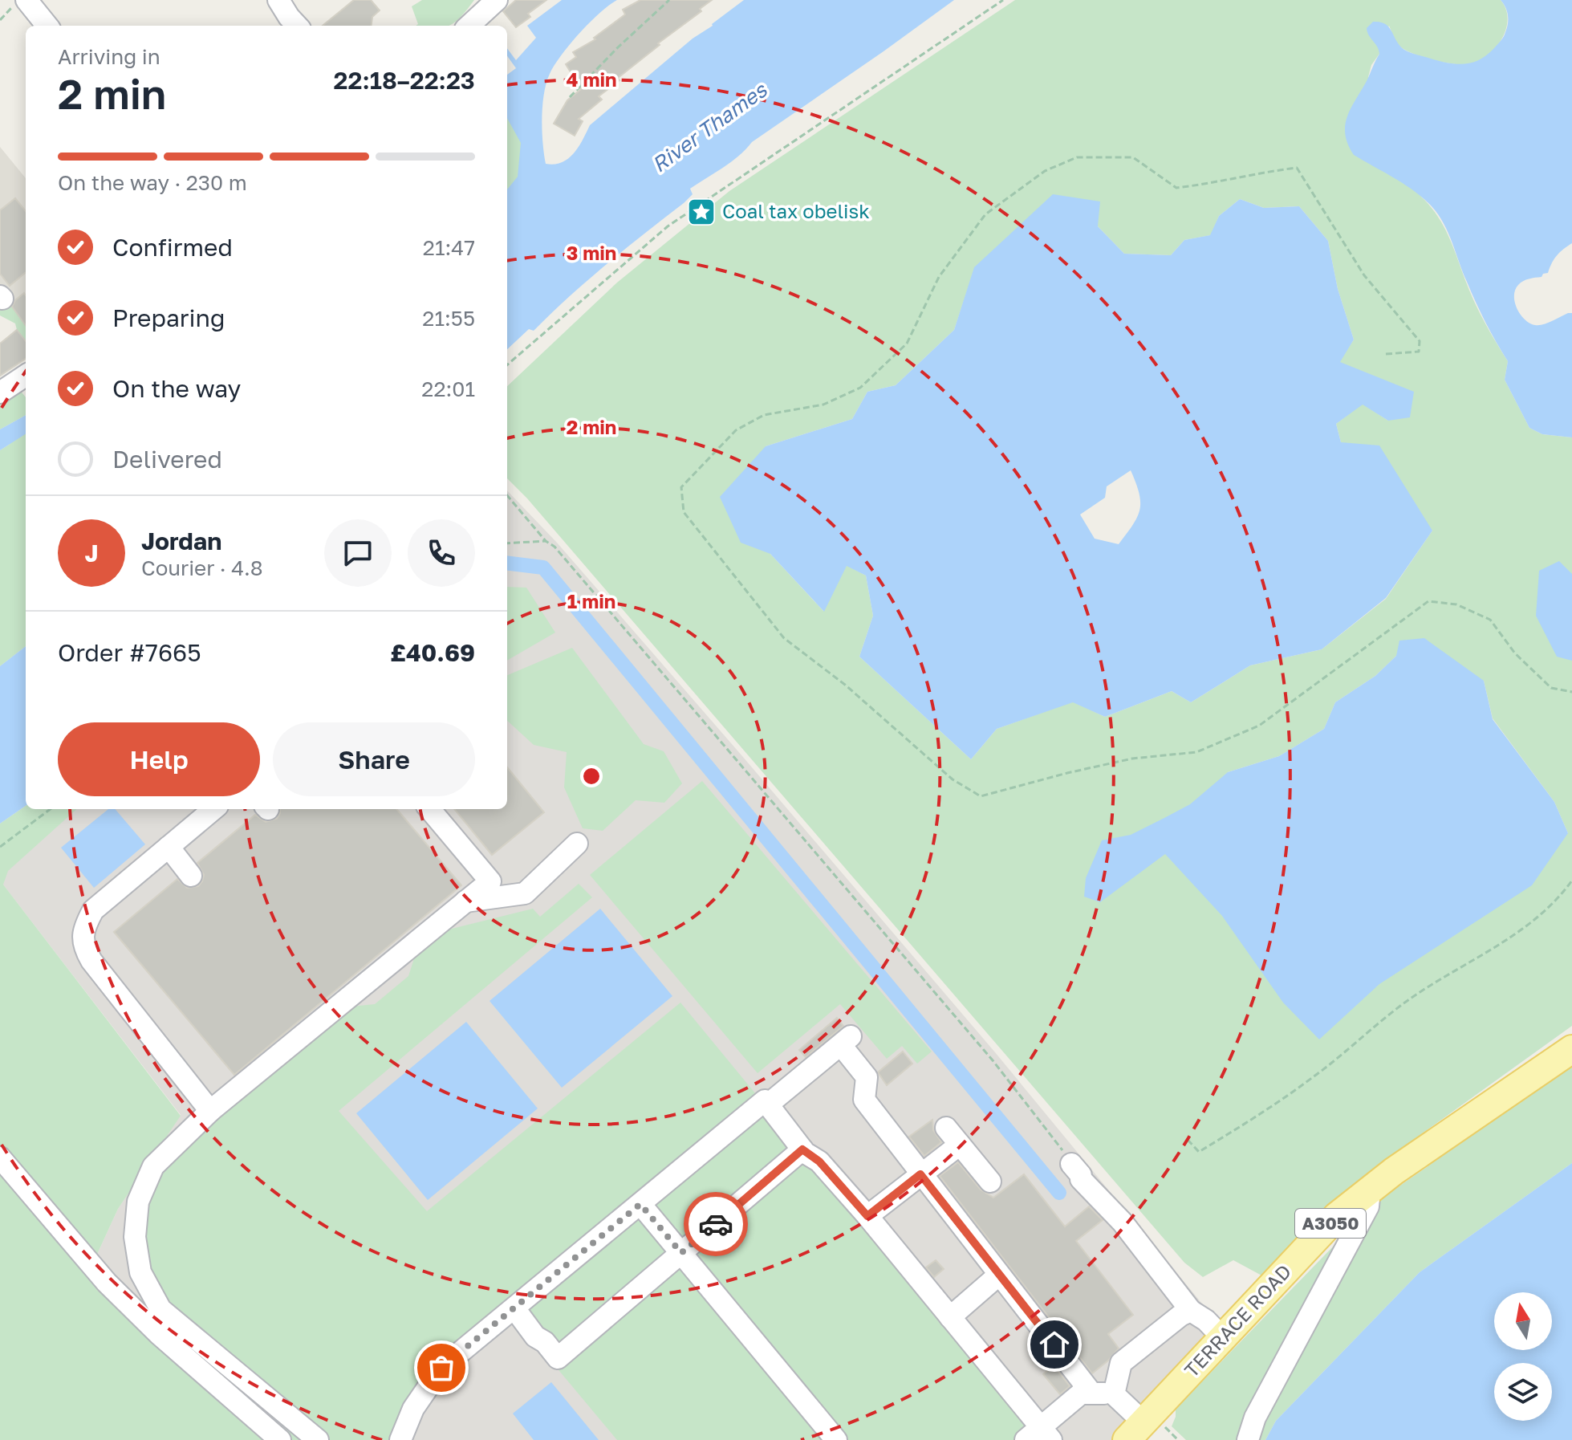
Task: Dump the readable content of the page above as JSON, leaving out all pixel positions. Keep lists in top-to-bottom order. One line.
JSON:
{"streets":{"main road":["A3050","TERRACE ROAD"]},"water":["River Thames"],"places":{"place":["Coal tax obelisk"]},"north":"top","page":{"heading":["2 min","Arriving in","22:18–22:23"],"panel":["Jordan","Courier · 4.8","Order #7665","£40.69"],"bar":"On the way · 230 m","list":[["Confirmed","21:47"],["Preparing","21:55"],["On the way","22:01"],"Delivered"],"round":"J","buttons":["Help","Share"]},"rings":["4 min","3 min","2 min","1 min"]}
